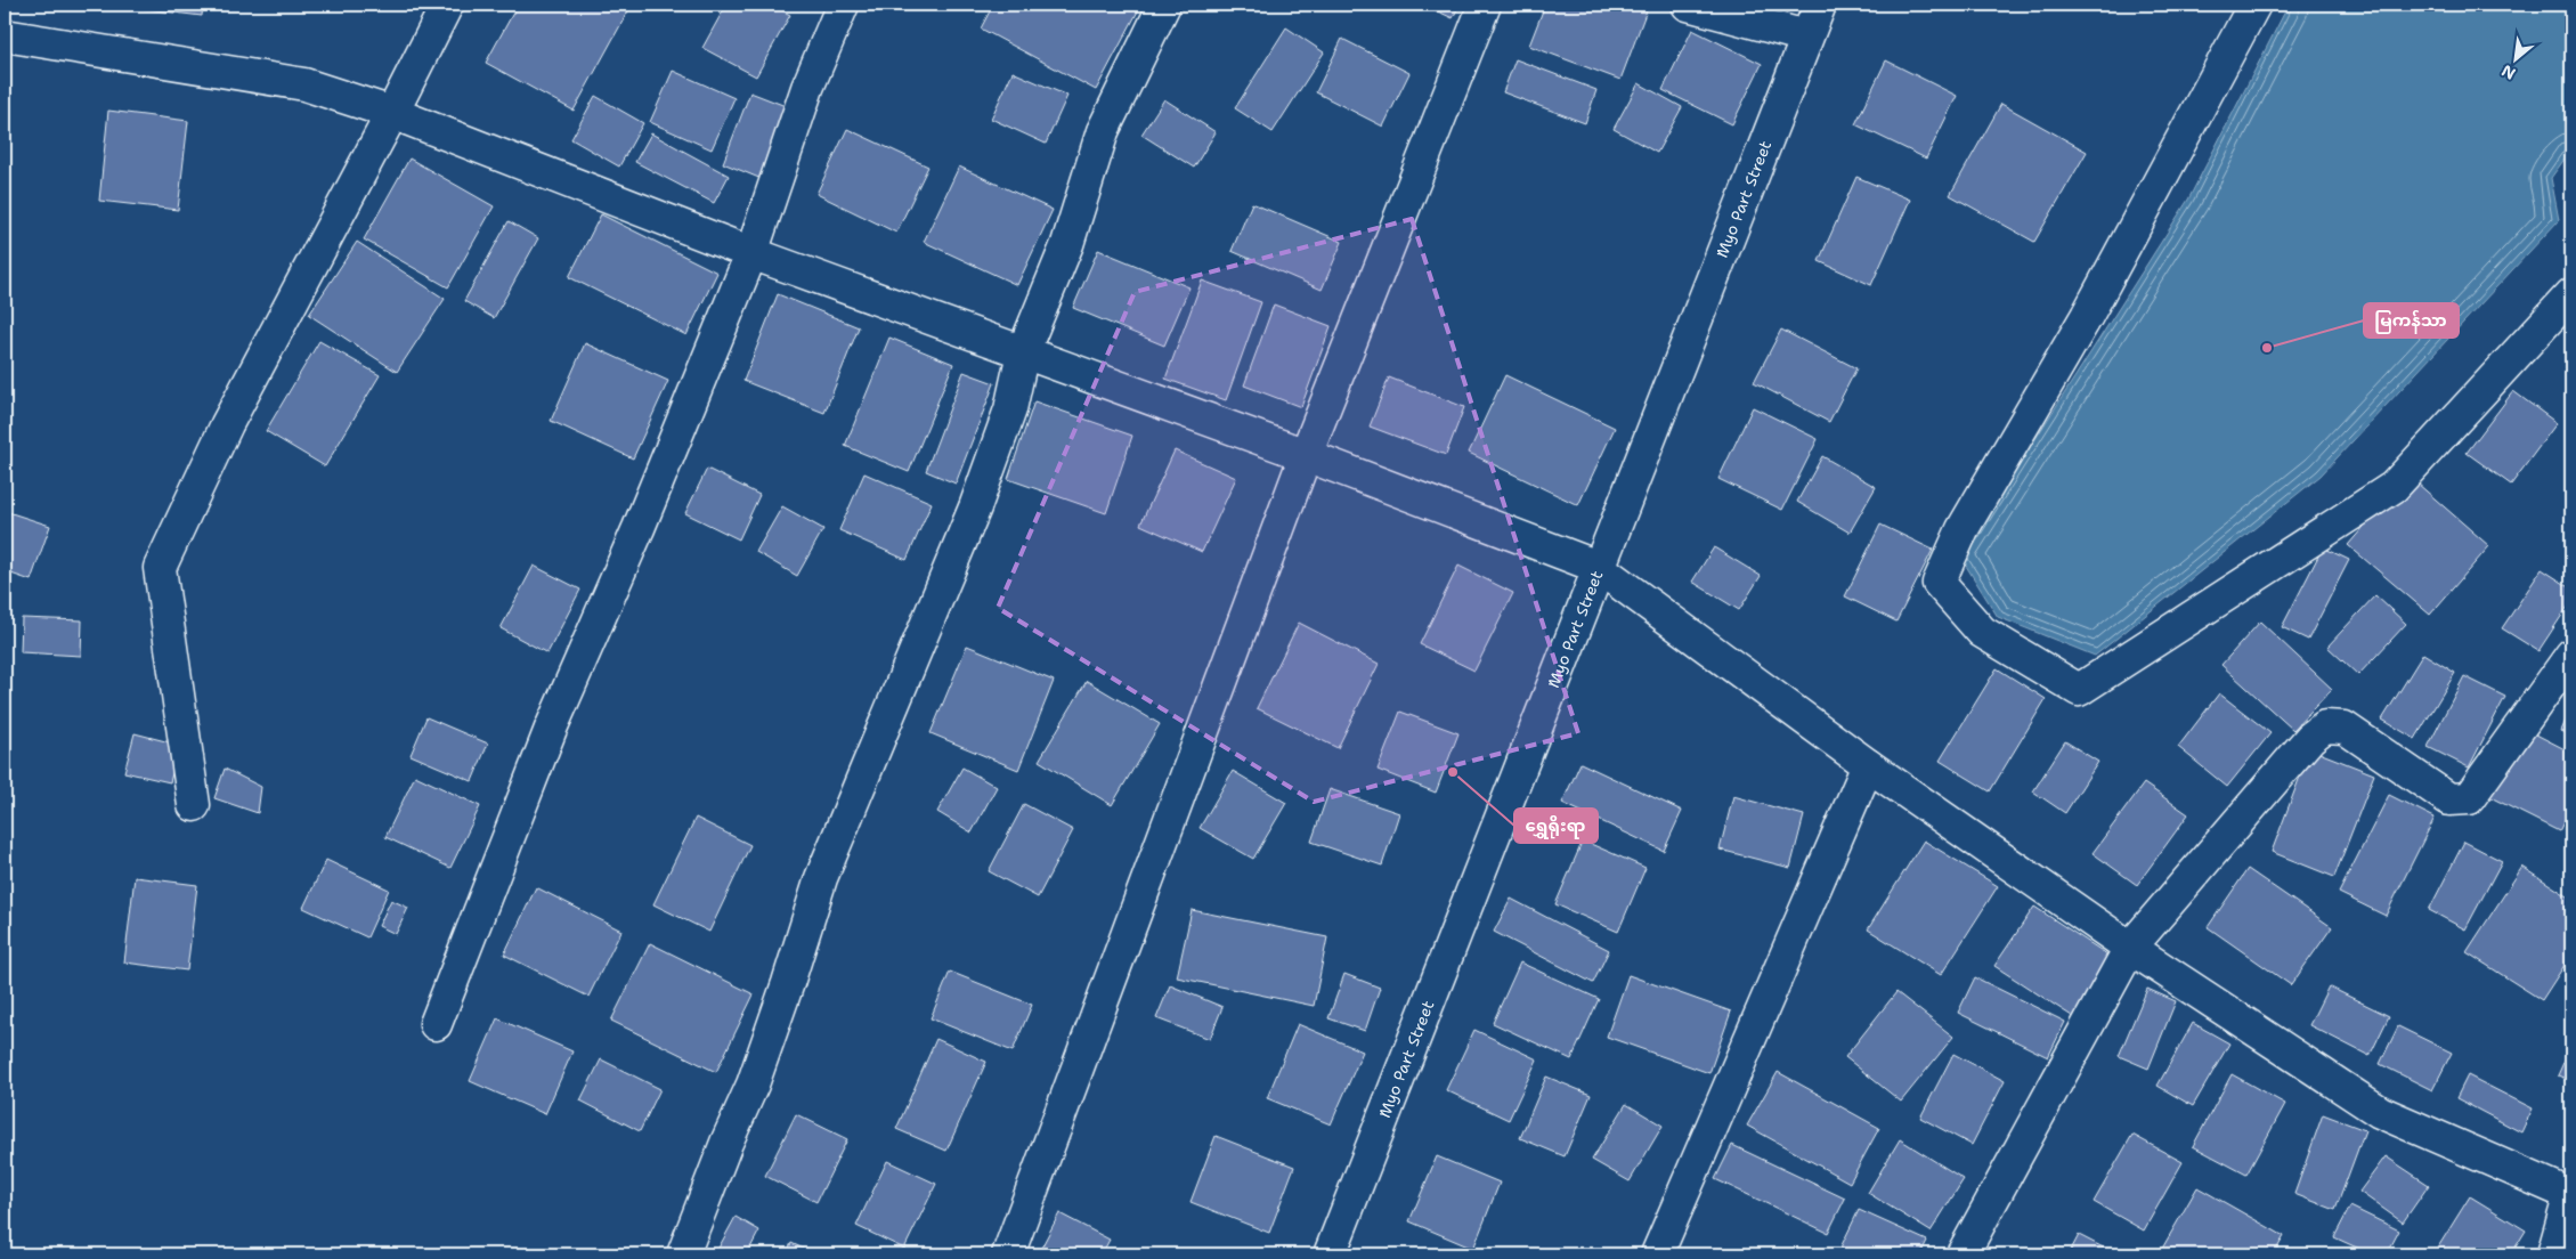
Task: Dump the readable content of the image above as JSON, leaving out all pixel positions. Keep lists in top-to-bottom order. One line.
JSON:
{"streets":{"street":["Myo Part Street"]},"places":["မြကန်သာ","ရွှေရိုးရာ"],"north":"bottom left"}
